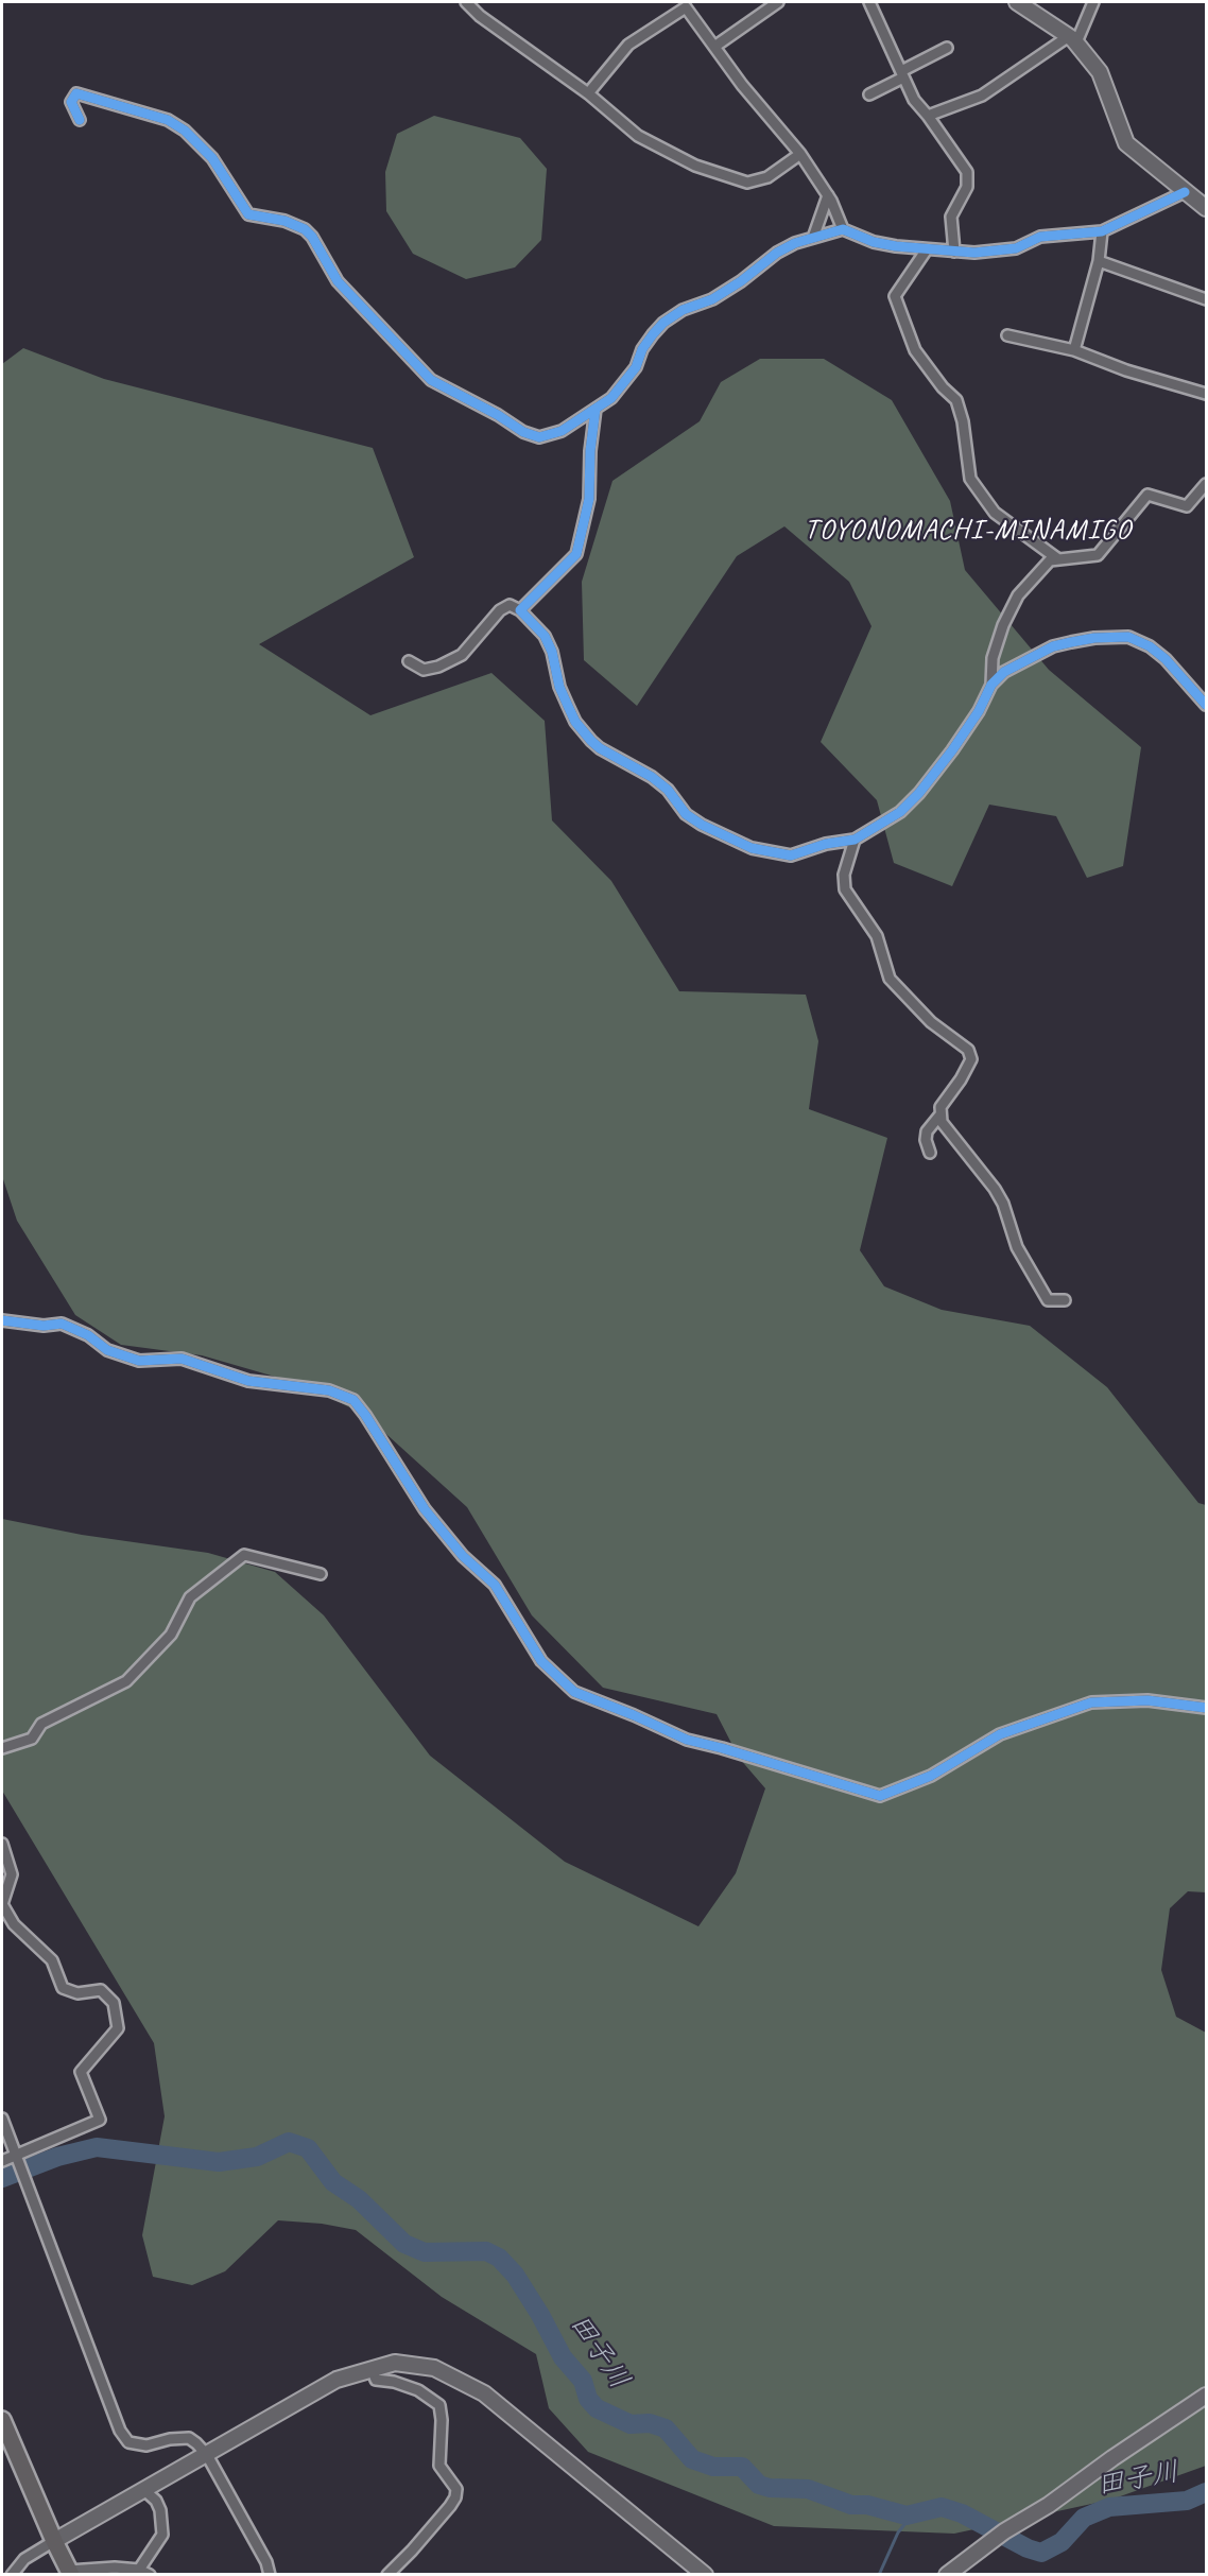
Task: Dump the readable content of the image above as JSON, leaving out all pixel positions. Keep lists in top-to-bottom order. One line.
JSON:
{"districts":["TOYONOMACHI-MINAMIGO"],"water":["田子川"]}
